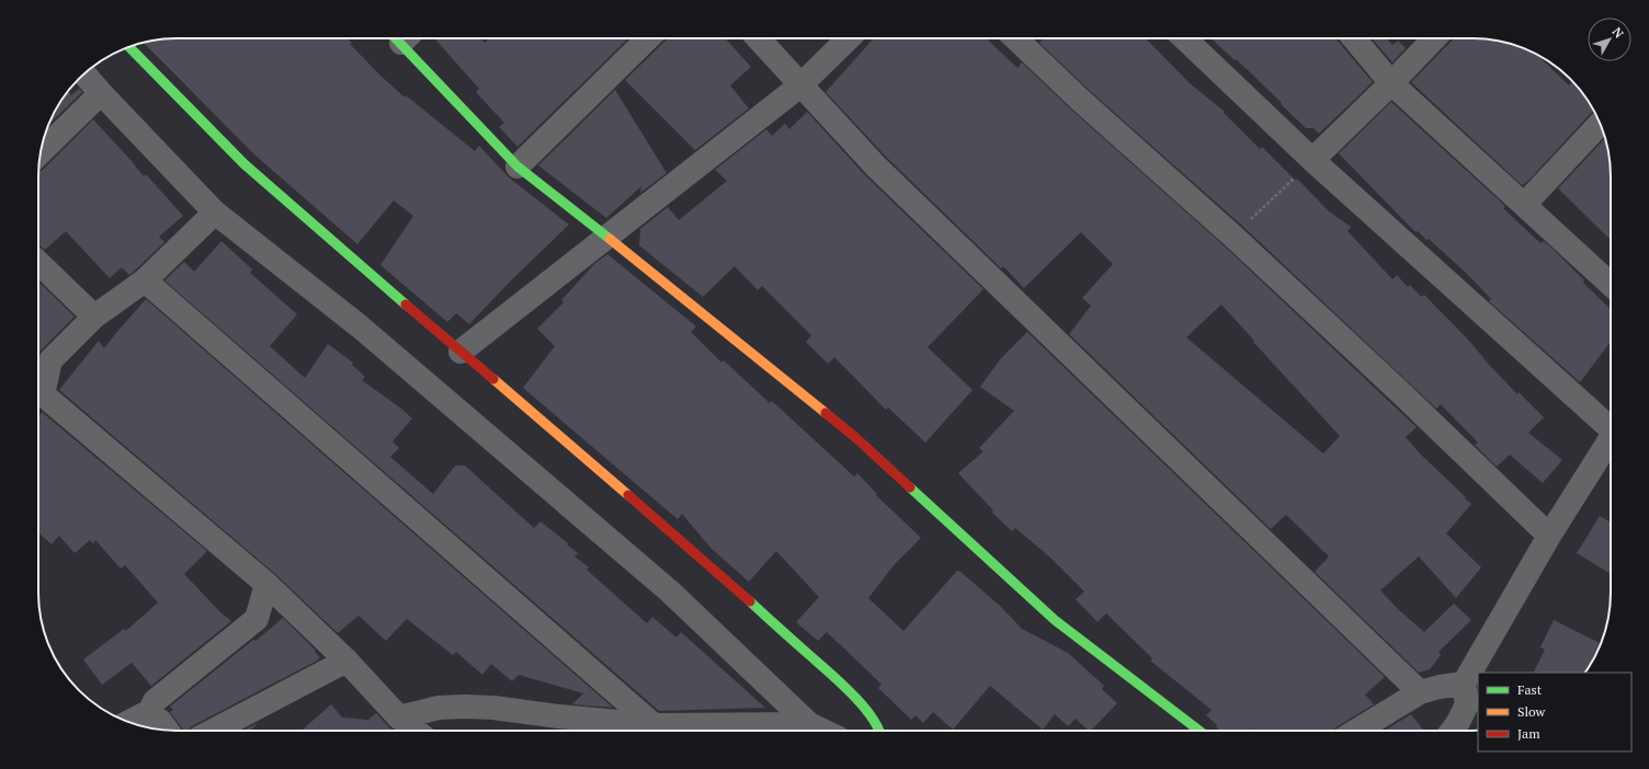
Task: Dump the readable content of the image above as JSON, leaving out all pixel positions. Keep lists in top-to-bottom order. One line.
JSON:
{"legend":["Fast","Slow","Jam"],"north":"top right"}
